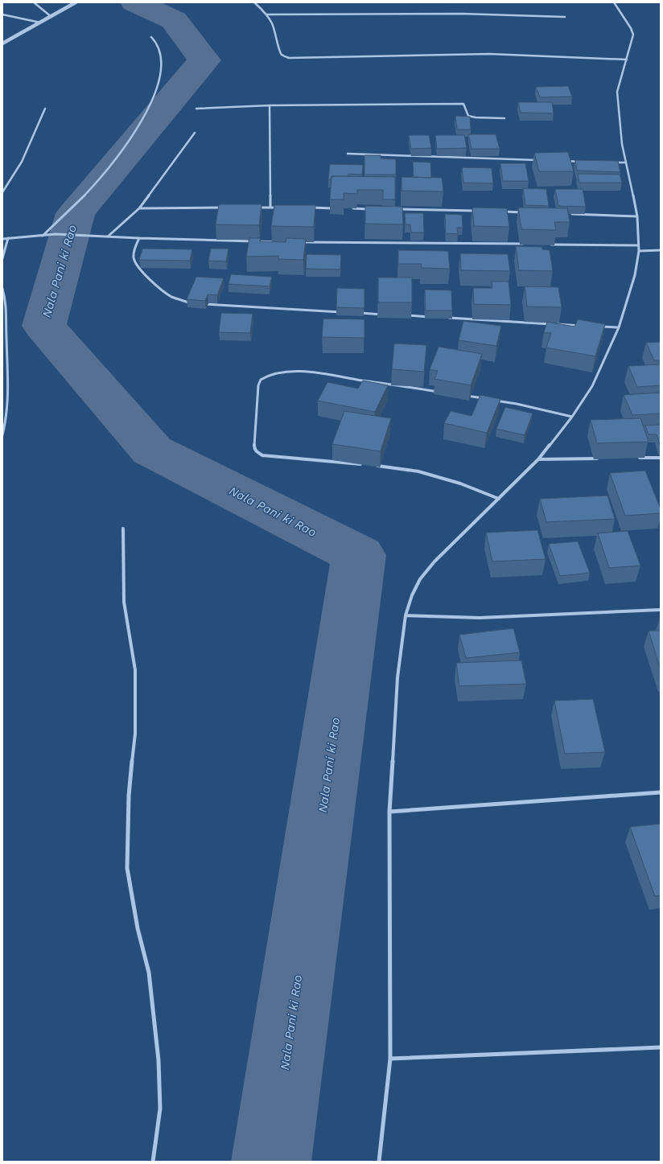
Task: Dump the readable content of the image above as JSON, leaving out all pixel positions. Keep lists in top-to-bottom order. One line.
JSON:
{"water":["Nala Pani ki Rao"]}
